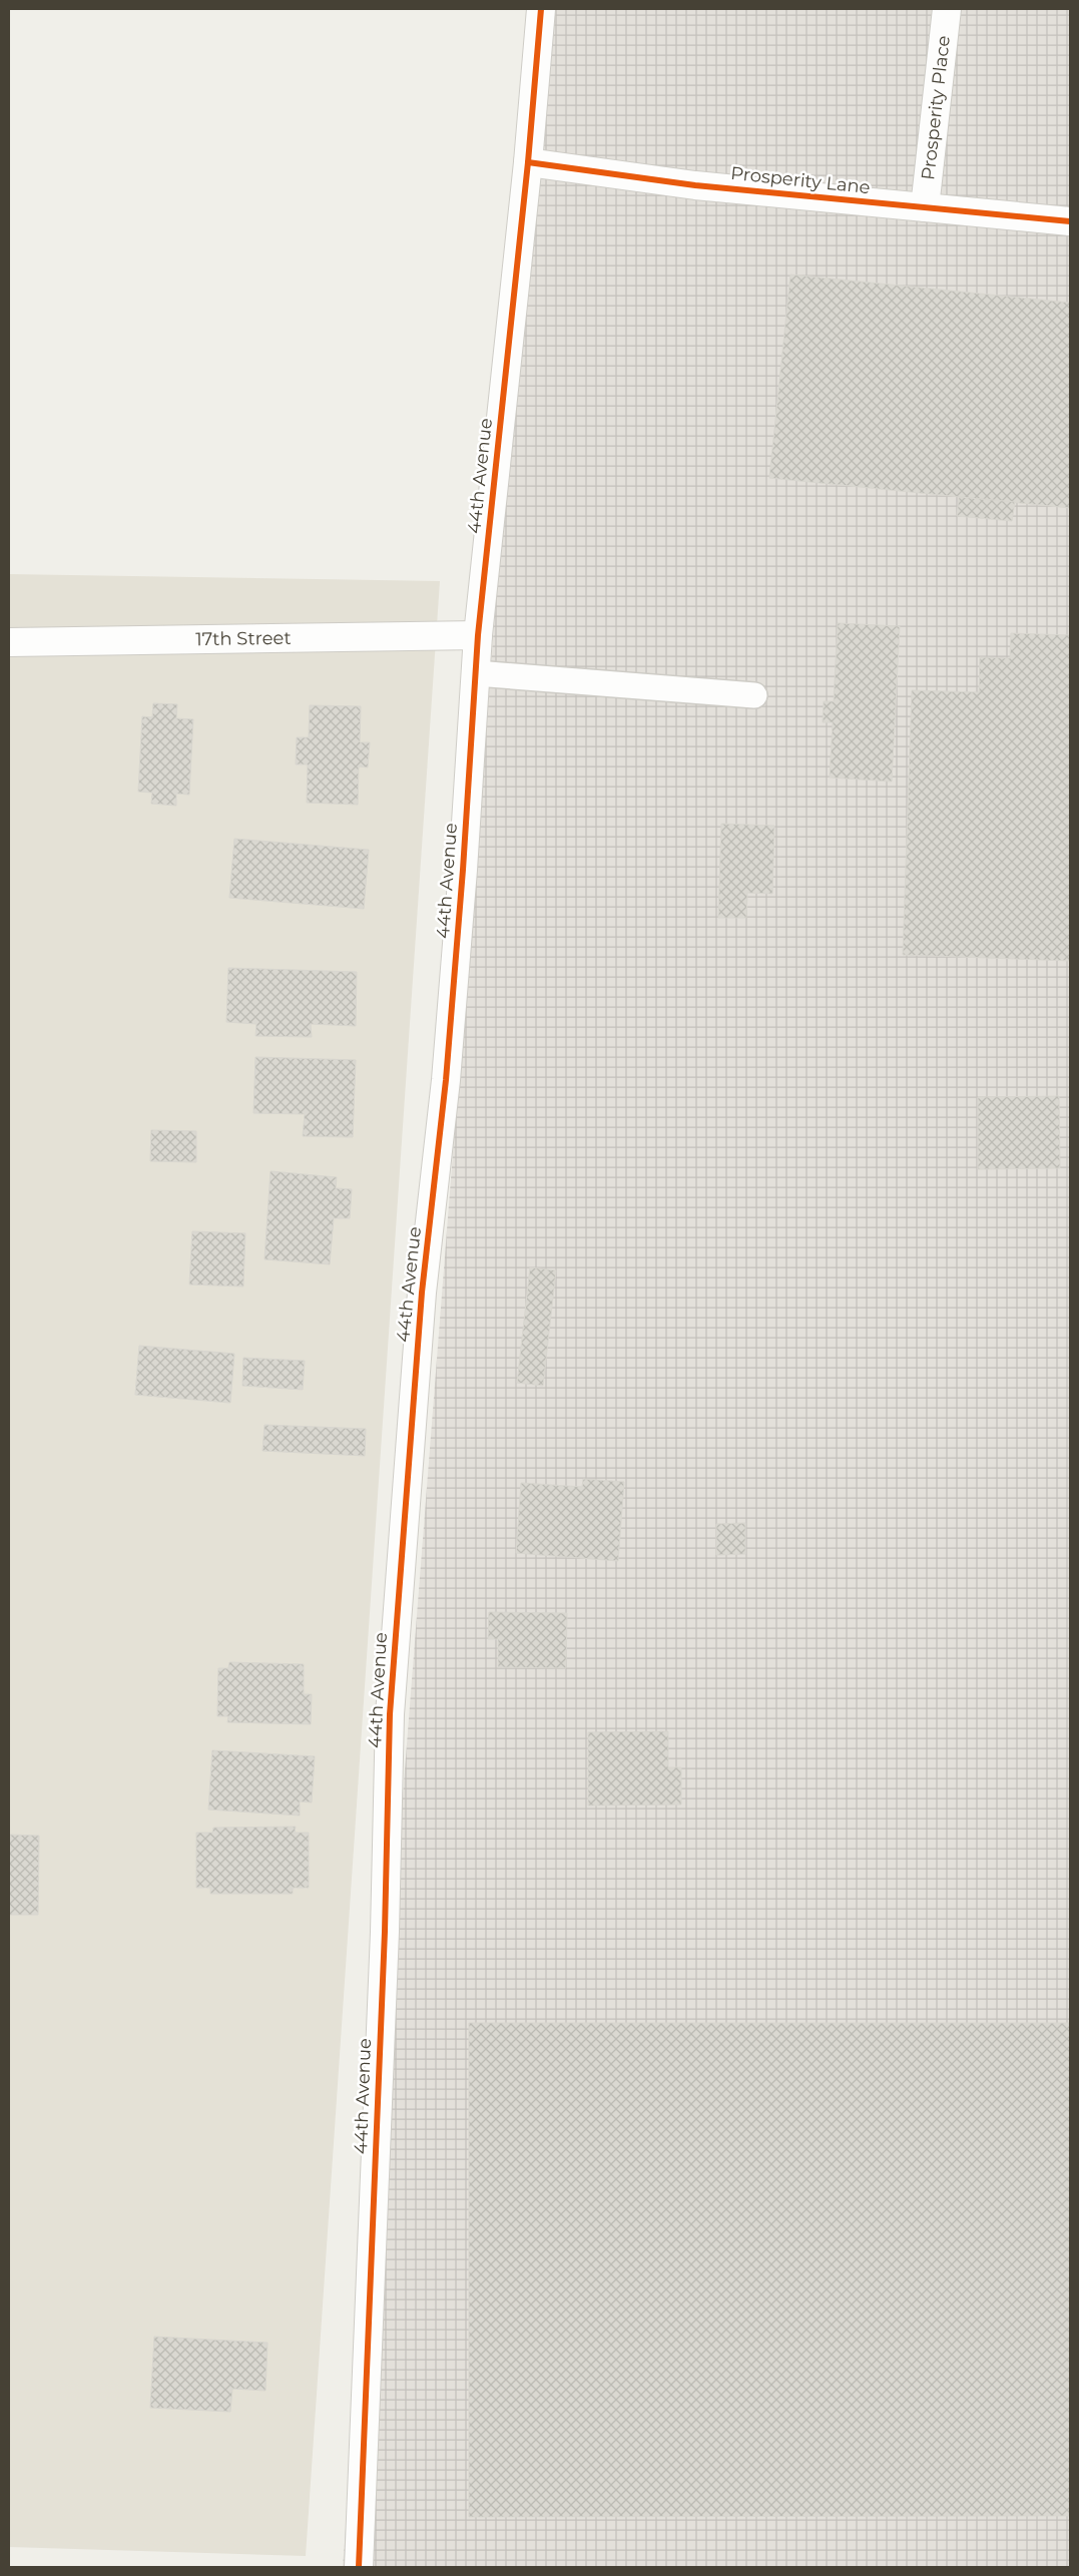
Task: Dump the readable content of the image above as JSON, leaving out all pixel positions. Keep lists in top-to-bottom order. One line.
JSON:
{"streets":{"street":["Prosperity Place","Prosperity Lane","44th Avenue","17th Street"]},"crossings":[["Prosperity Place","Prosperity Lane"],["Prosperity Lane","44th Avenue"],["44th Avenue","17th Street"]]}
